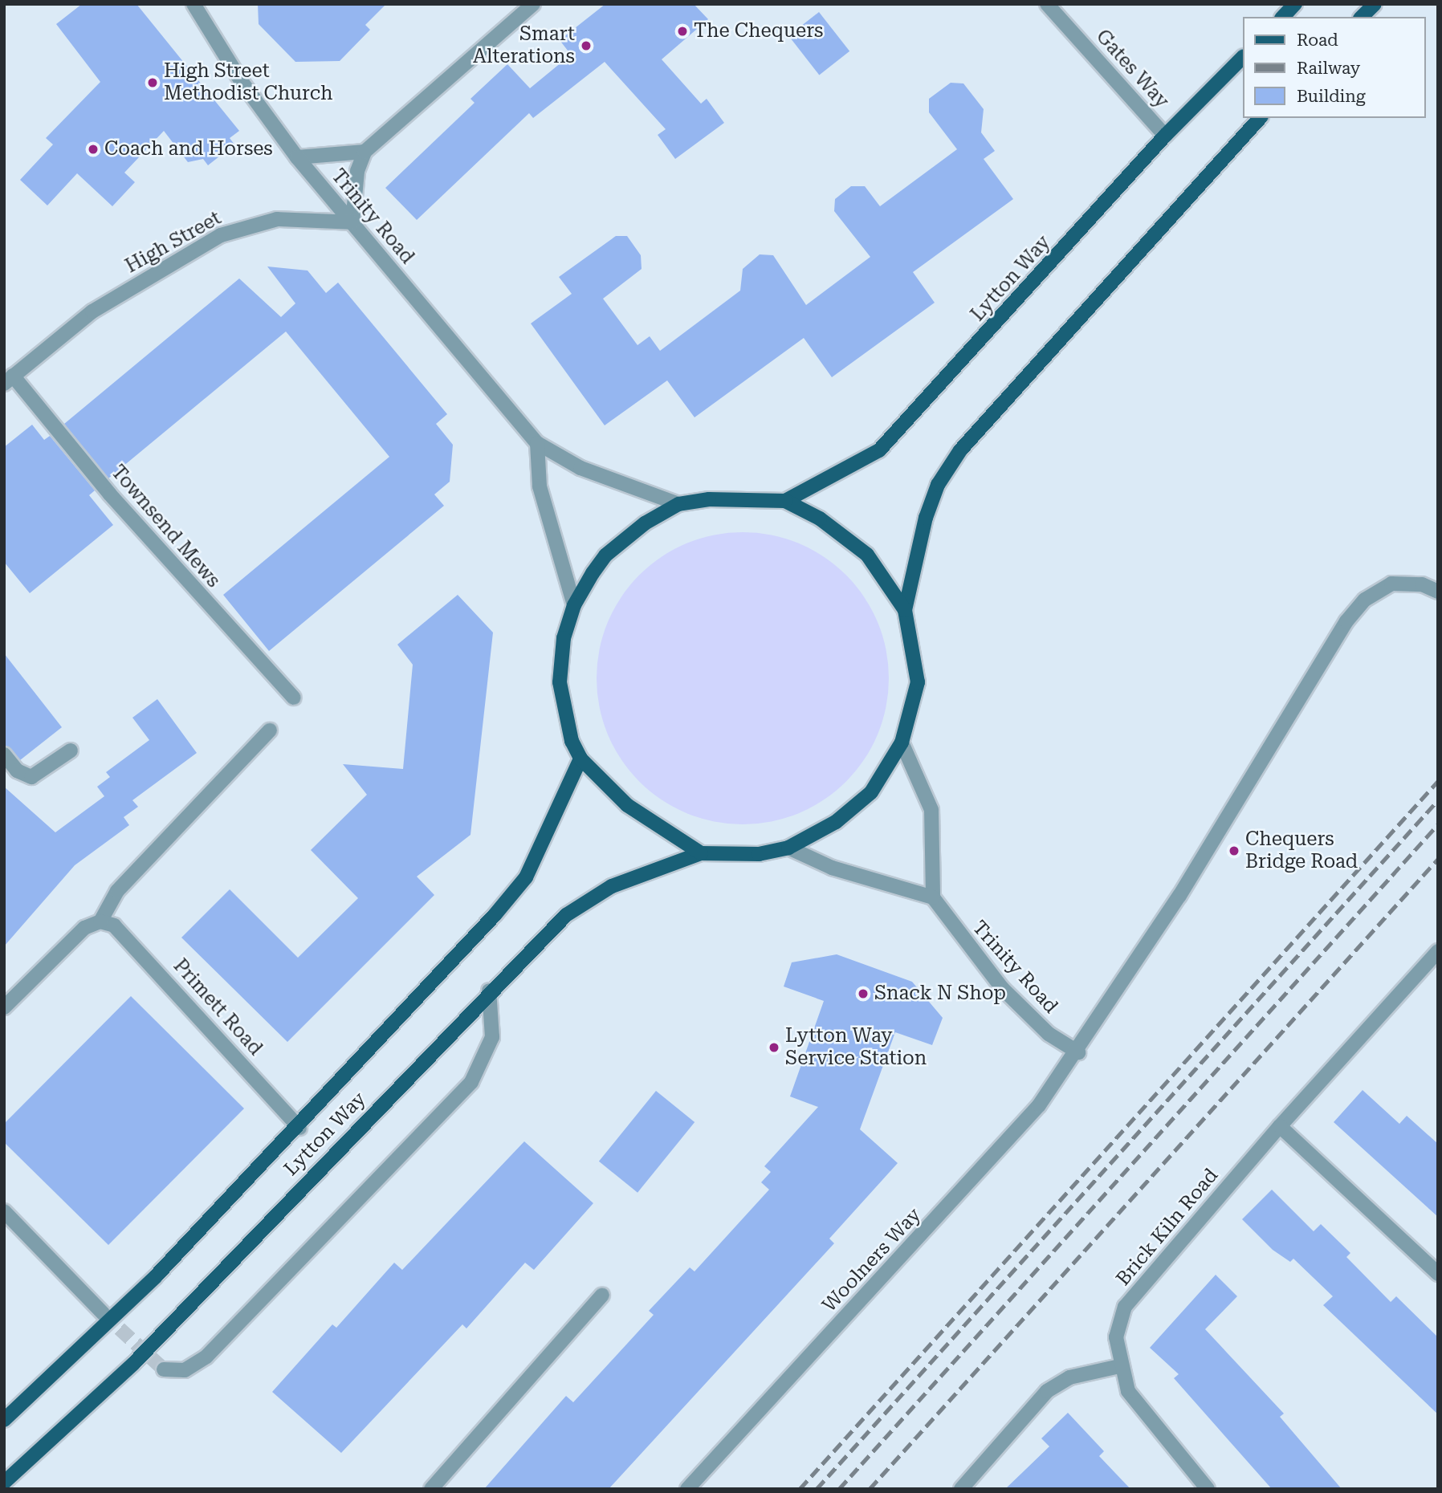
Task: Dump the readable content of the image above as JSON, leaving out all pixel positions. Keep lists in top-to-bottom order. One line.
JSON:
{"streets":{"main road":["Lytton Way"],"street":["Gates Way","Trinity Road","High Street","Townsend Mews","Primett Road","Brick Kiln Road","Woolners Way"]},"crossings":[["Gates Way","Lytton Way"],["Trinity Road","High Street"],["Trinity Road","Lytton Way"],["Trinity Road","Woolners Way"],["High Street","Townsend Mews"],["Lytton Way","Primett Road"]],"places":["The Chequers","Smart Alterations","High Street Methodist Church","Coach and Horses","Chequers Bridge Road","Snack N Shop","Lytton Way Service Station"],"legend":["Road","Railway","Building"]}
